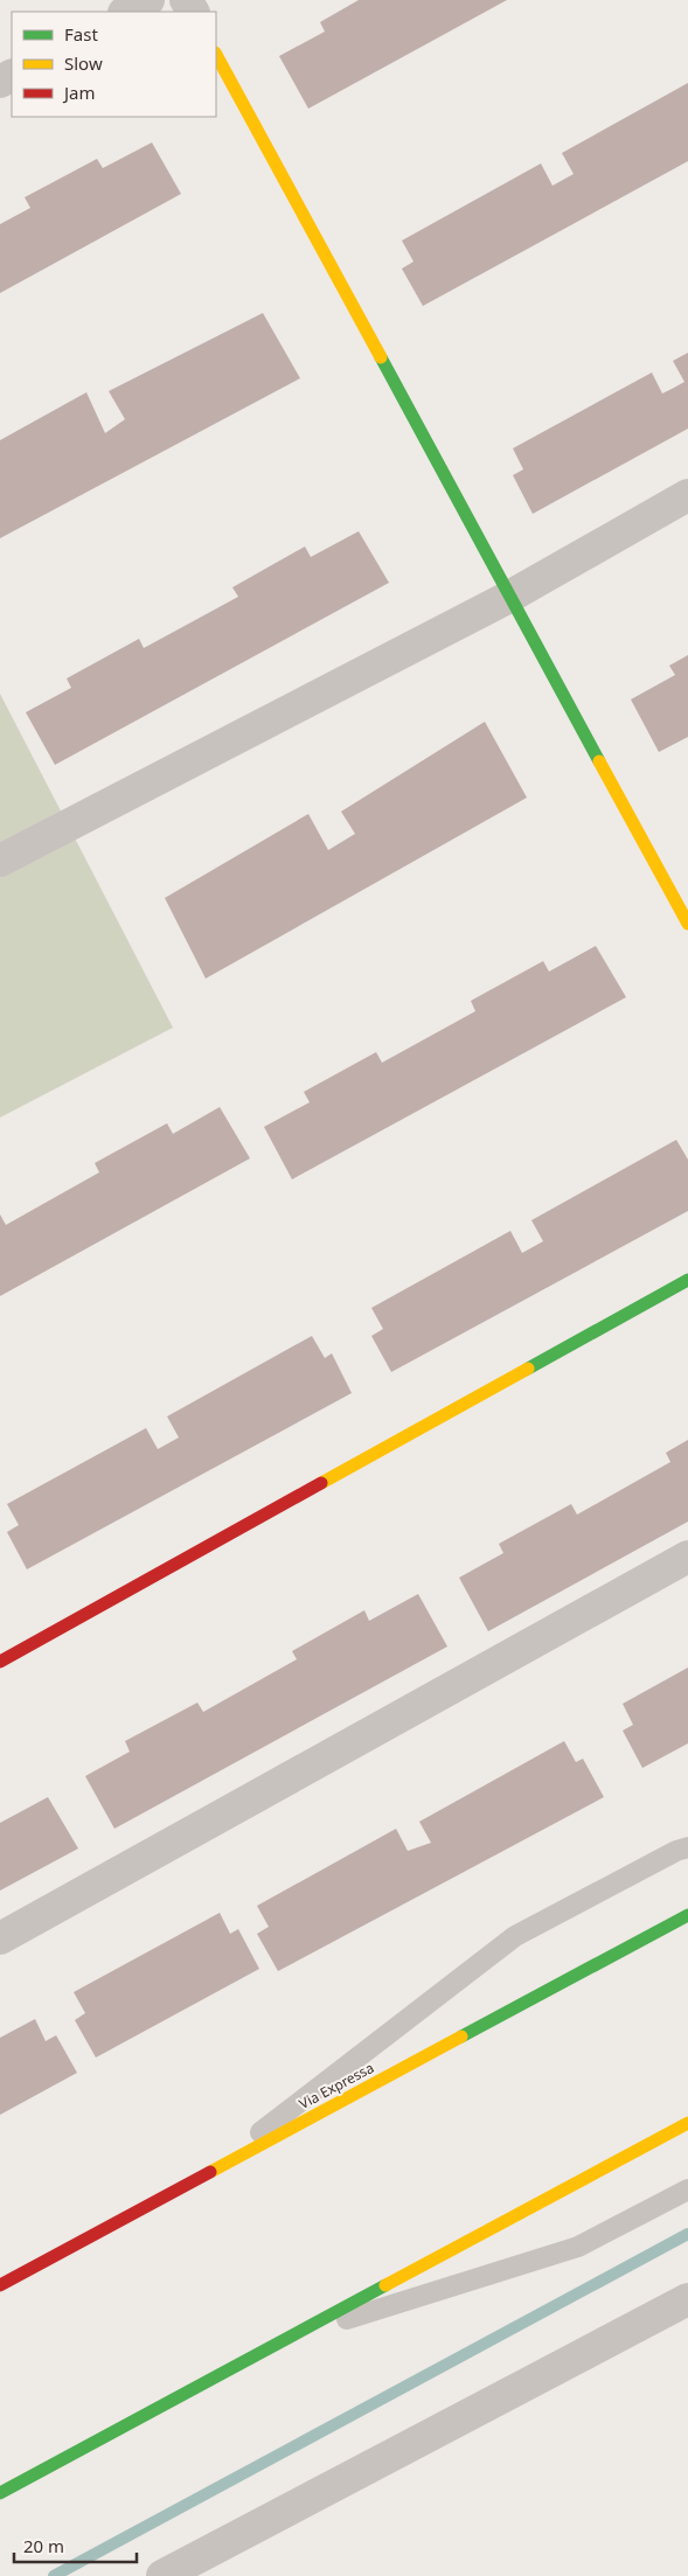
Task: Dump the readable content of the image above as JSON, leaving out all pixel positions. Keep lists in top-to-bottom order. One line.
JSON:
{"streets":{"street":["Via Expressa"]},"legend":["Fast","Slow","Jam"],"scale_bar":"20 m"}
